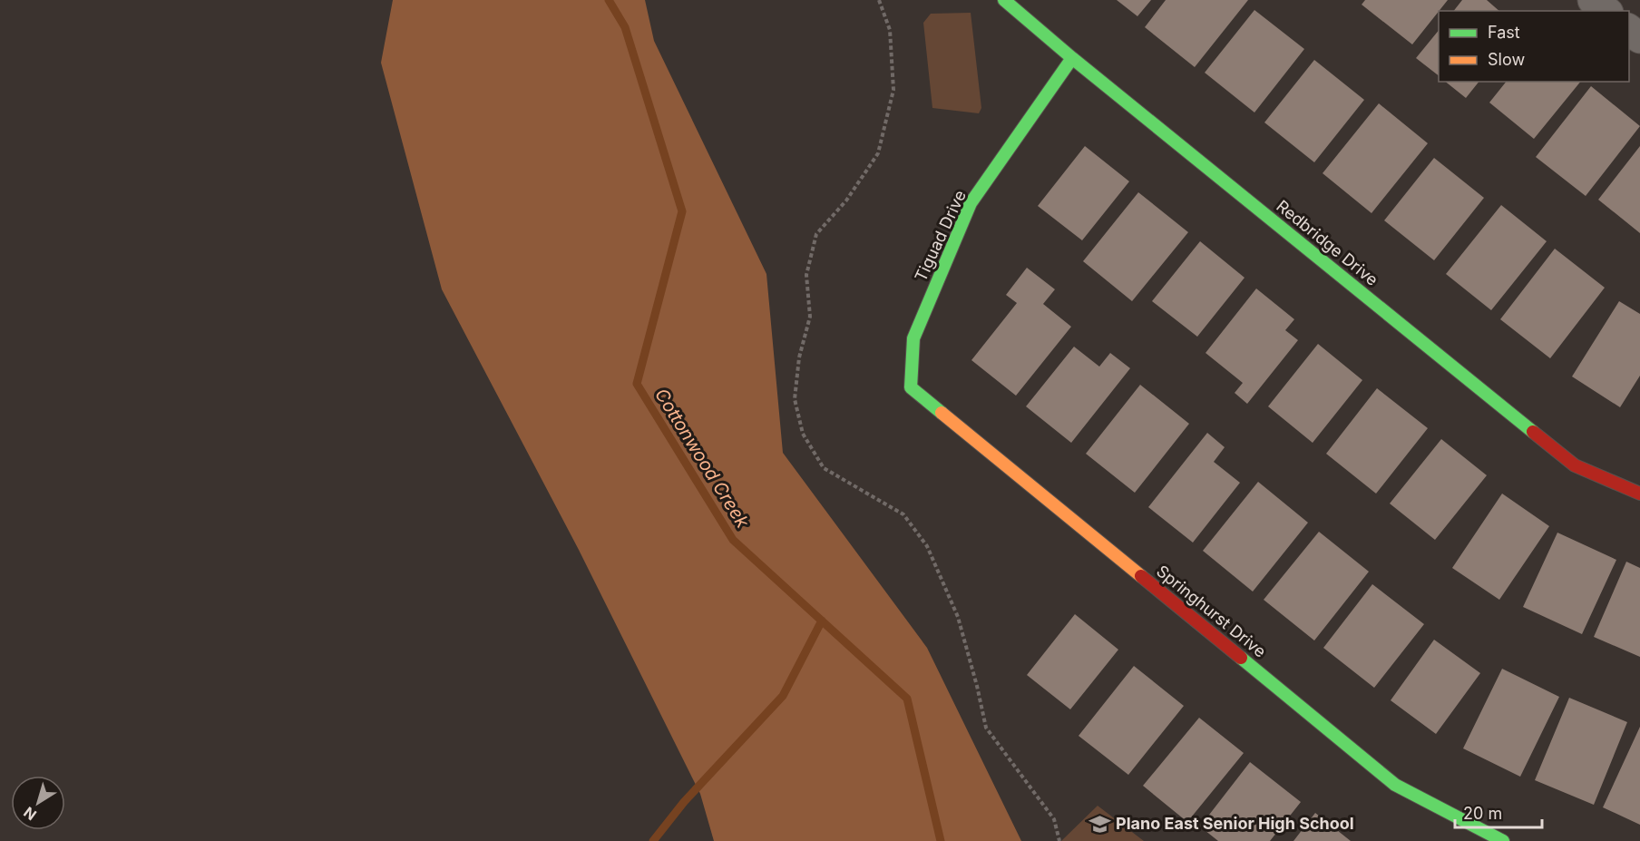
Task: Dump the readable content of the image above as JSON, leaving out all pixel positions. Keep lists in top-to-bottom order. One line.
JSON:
{"streets":{"street":["Tiguad Drive","Redbridge Drive","Springhurst Drive"]},"crossings":[["Tiguad Drive","Redbridge Drive"],["Tiguad Drive","Springhurst Drive"]],"water":["Cottonwood Creek"],"places":{"school or university":["Plano East Senior High School"]},"legend":["Fast","Slow"],"scale_bar":"20 m","north":"bottom left"}
